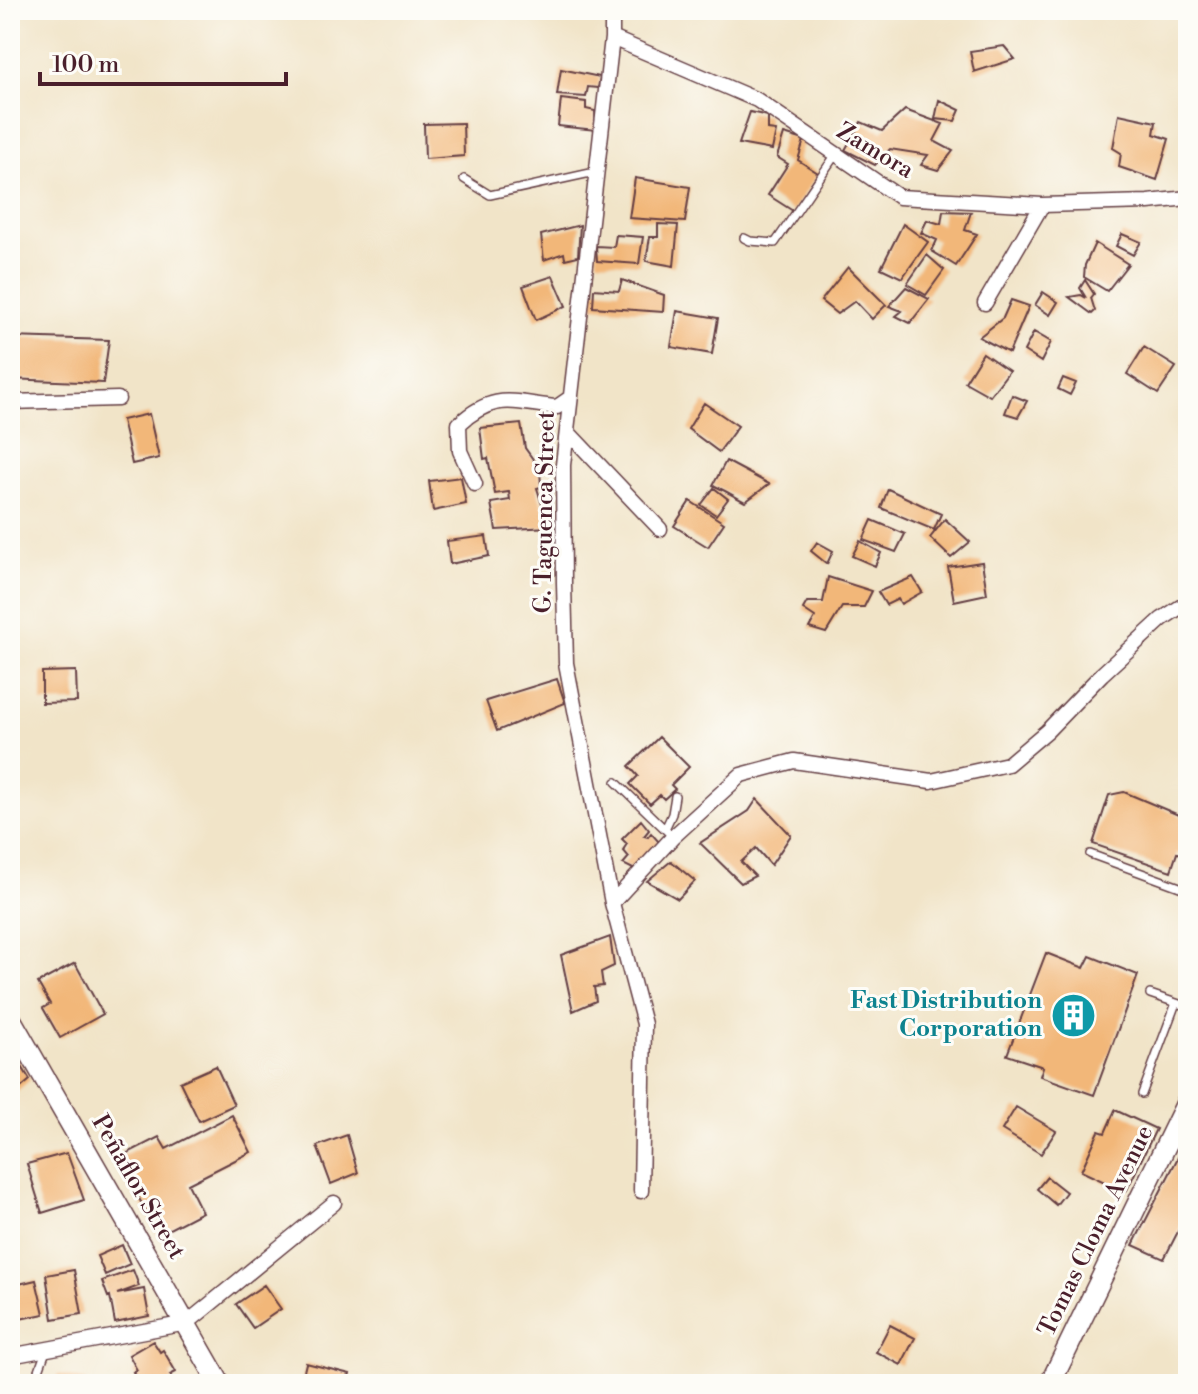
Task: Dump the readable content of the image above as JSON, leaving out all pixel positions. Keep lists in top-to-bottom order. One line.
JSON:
{"streets":{"main road":["Peñaflor Street","Tomas Cloma Avenue"],"street":["Zamora","G. Taguenca Street"]},"crossings":[["Zamora","G. Taguenca Street"]],"places":{"building":["Fast Distribution Corporation"]},"scale_bar":"100 m"}
